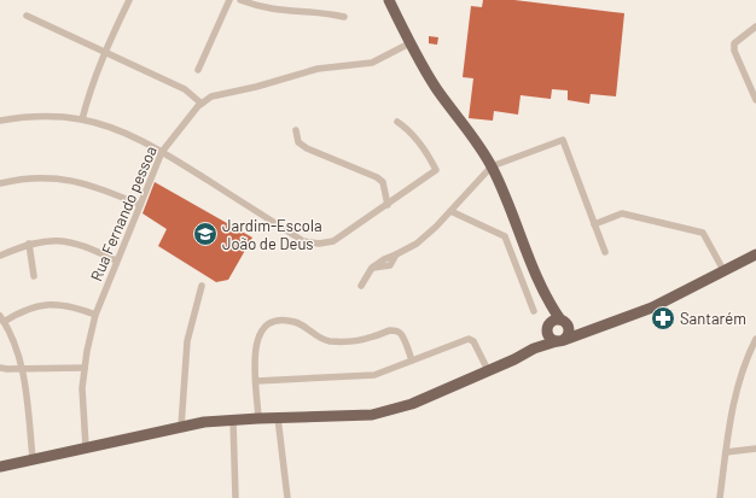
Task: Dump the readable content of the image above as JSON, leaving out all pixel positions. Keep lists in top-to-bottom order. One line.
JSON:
{"streets":{"street":["Rua Fernando pessoa"]},"places":{"school or university":["Jardim-Escola João de Deus"],"pharmacy":["Santarém"]}}
